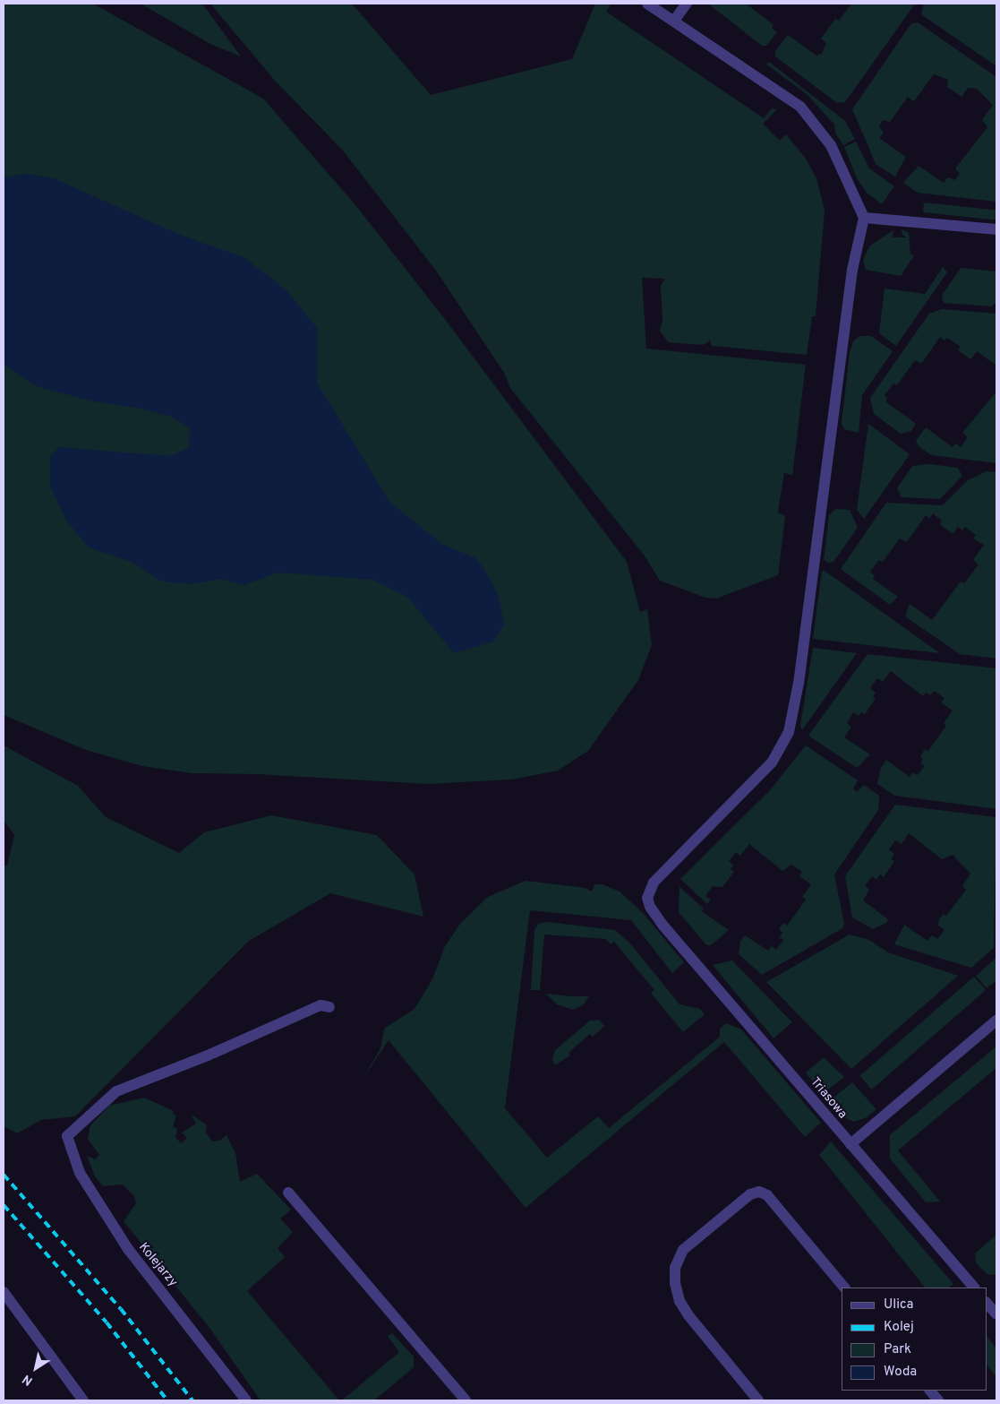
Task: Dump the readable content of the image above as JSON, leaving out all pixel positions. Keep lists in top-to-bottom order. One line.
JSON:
{"streets":{"street":["Triasowa","Kolejarzy"]},"legend":["Ulica","Kolej","Park","Woda"],"north":"bottom left"}
